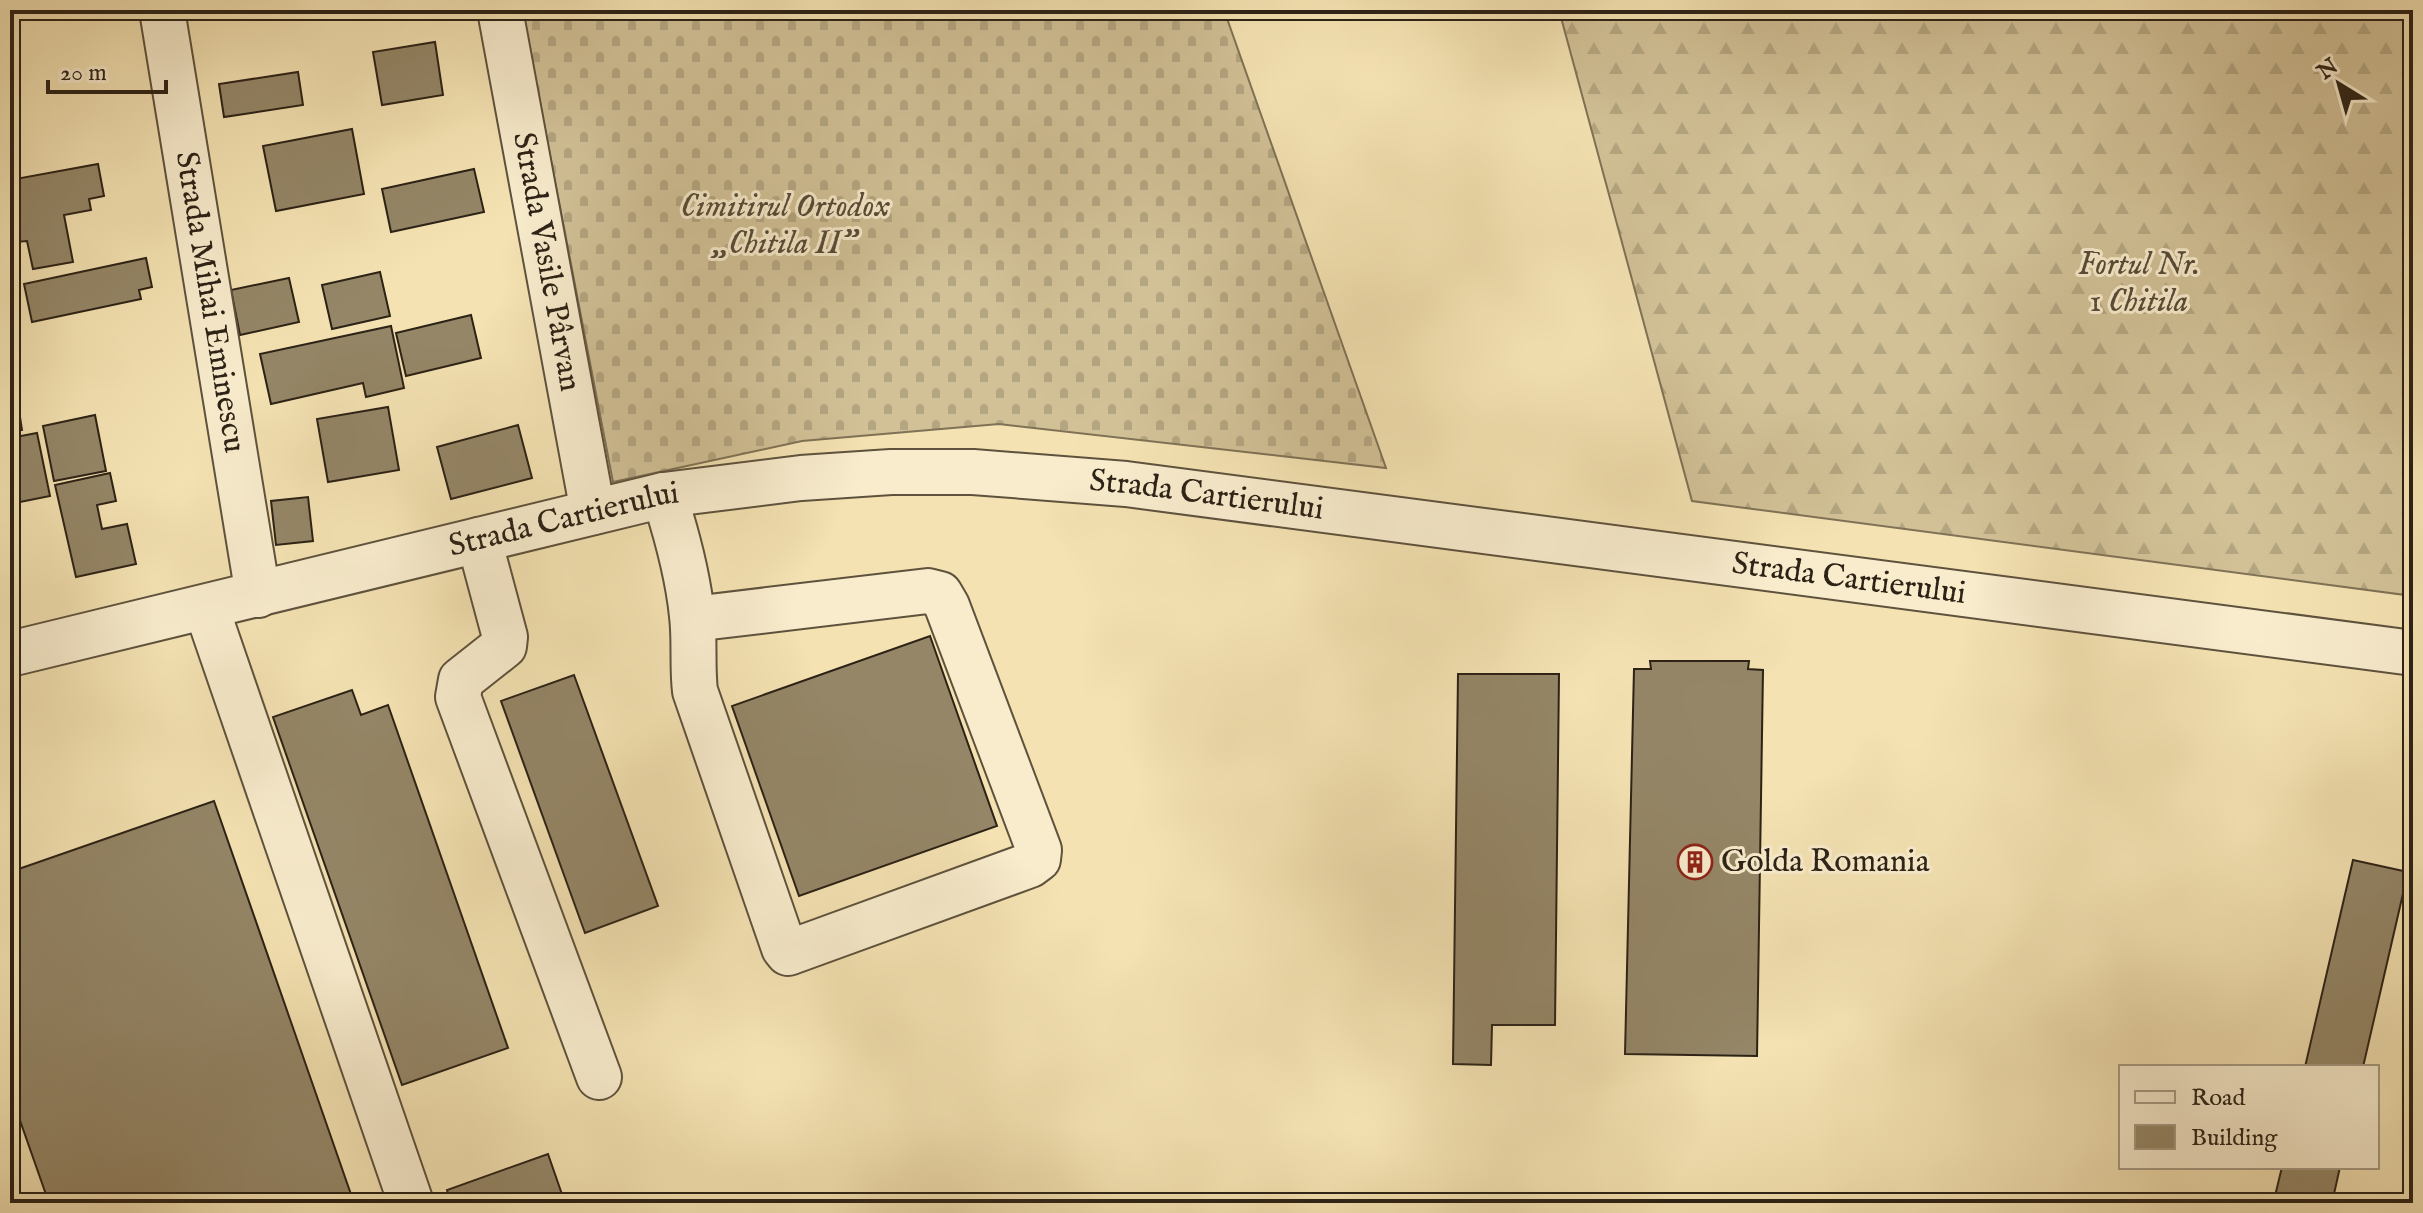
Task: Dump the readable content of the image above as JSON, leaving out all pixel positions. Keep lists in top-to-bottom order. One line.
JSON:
{"streets":{"street":["Strada Vasile Pârvan","Strada Mihai Eminescu","Strada Cartierului"]},"crossings":[["Strada Vasile Pârvan","Strada Cartierului"],["Strada Mihai Eminescu","Strada Cartierului"]],"parks":["Cimitirul Ortodox „Chitila II”","Fortul Nr. 1 Chitila"],"places":{"building":["Golda Romania"]},"legend":["Road","Building"],"scale_bar":"20 m","north":"top left"}
